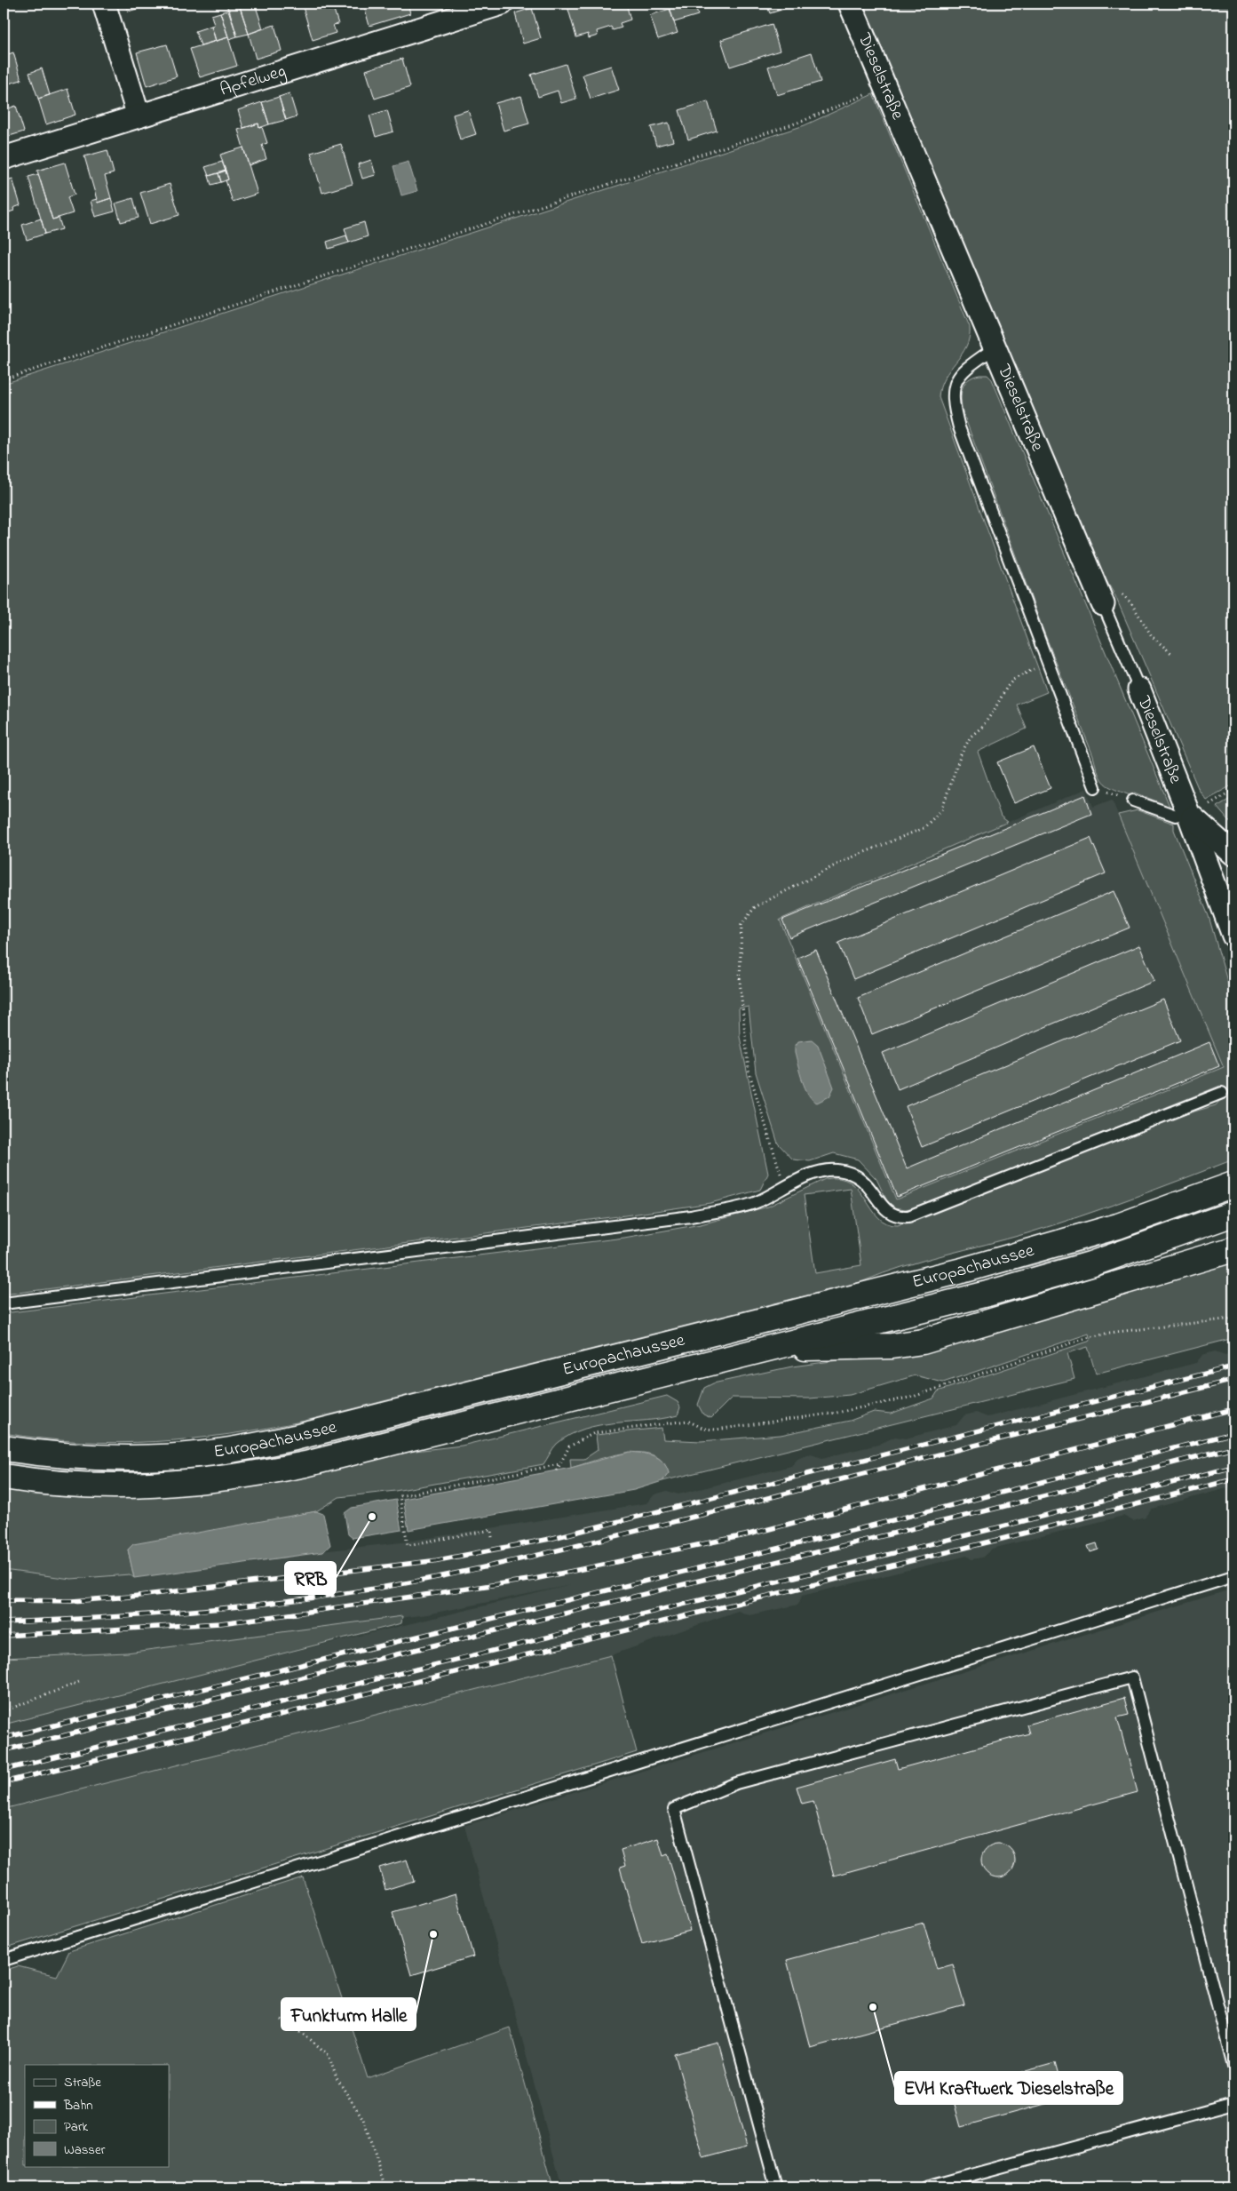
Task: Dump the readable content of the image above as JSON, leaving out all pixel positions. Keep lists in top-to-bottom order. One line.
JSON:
{"streets":{"main road":["Europachaussee"],"street":["Dieselstraße","Apfelweg"]},"places":["RRB","Funkturm Halle","EVH Kraftwerk Dieselstraße"],"legend":["Straße","Bahn","Park","Wasser"]}
